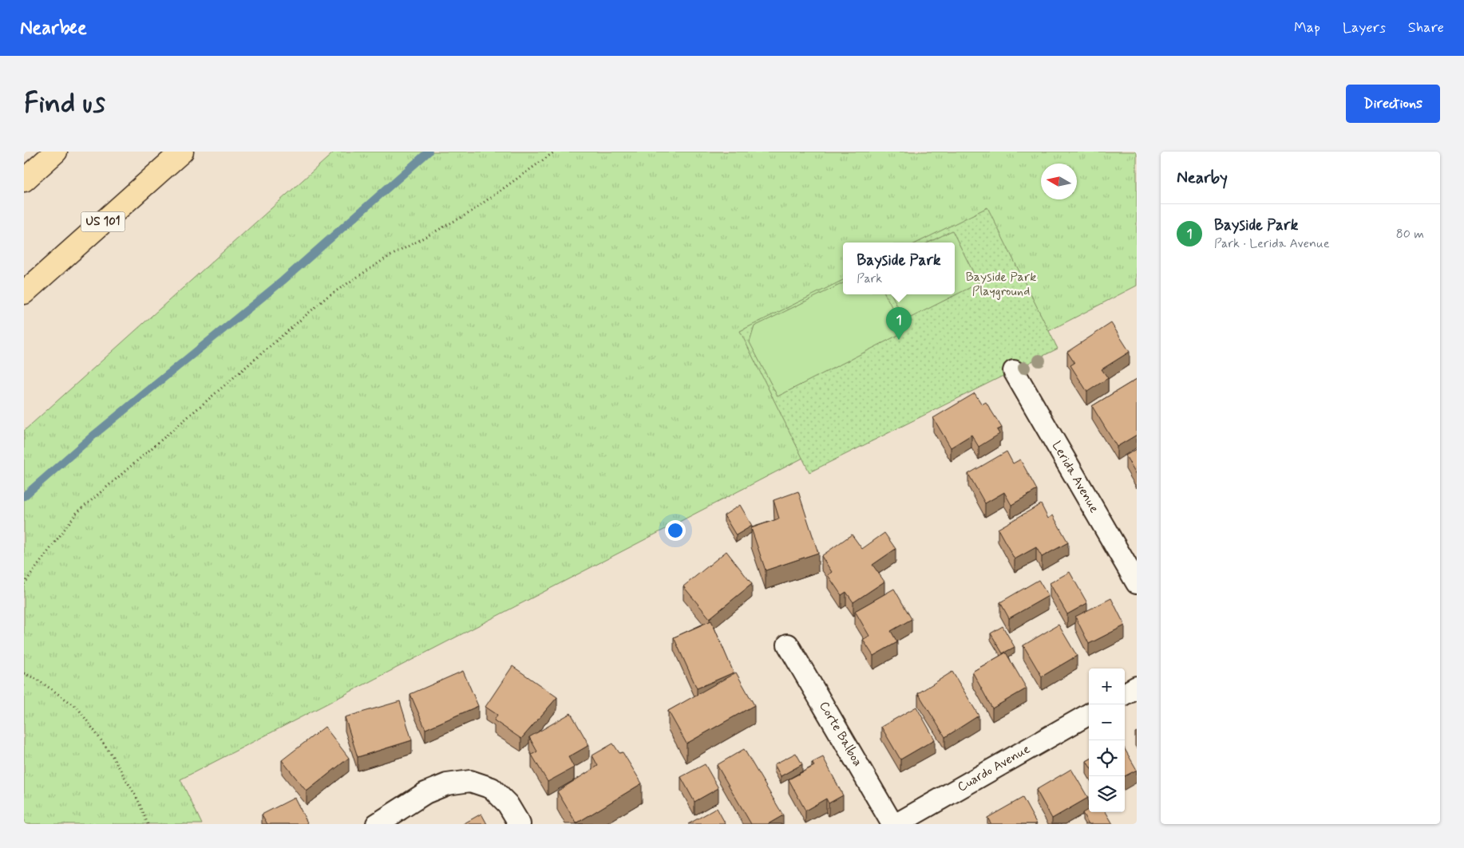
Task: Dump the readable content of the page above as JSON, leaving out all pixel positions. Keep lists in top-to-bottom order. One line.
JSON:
{"streets":{"highway":["US 101"],"street":["Lerida Avenue","Corte Balboa","Cuardo Avenue"]},"parks":["Bayside Park Playground"],"north":"left","page":{"header":"Nearbee","nav":["Map","Layers","Share"],"buttons":"Directions","title":"Find us","heading":"Nearby","list":[{"mark":"1","name":"Bayside Park","note":"Park · Lerida Avenue","value":"80 m"}],"popup":["Bayside Park","Park"],"pins":"1","map_buttons":["+","−"]}}
